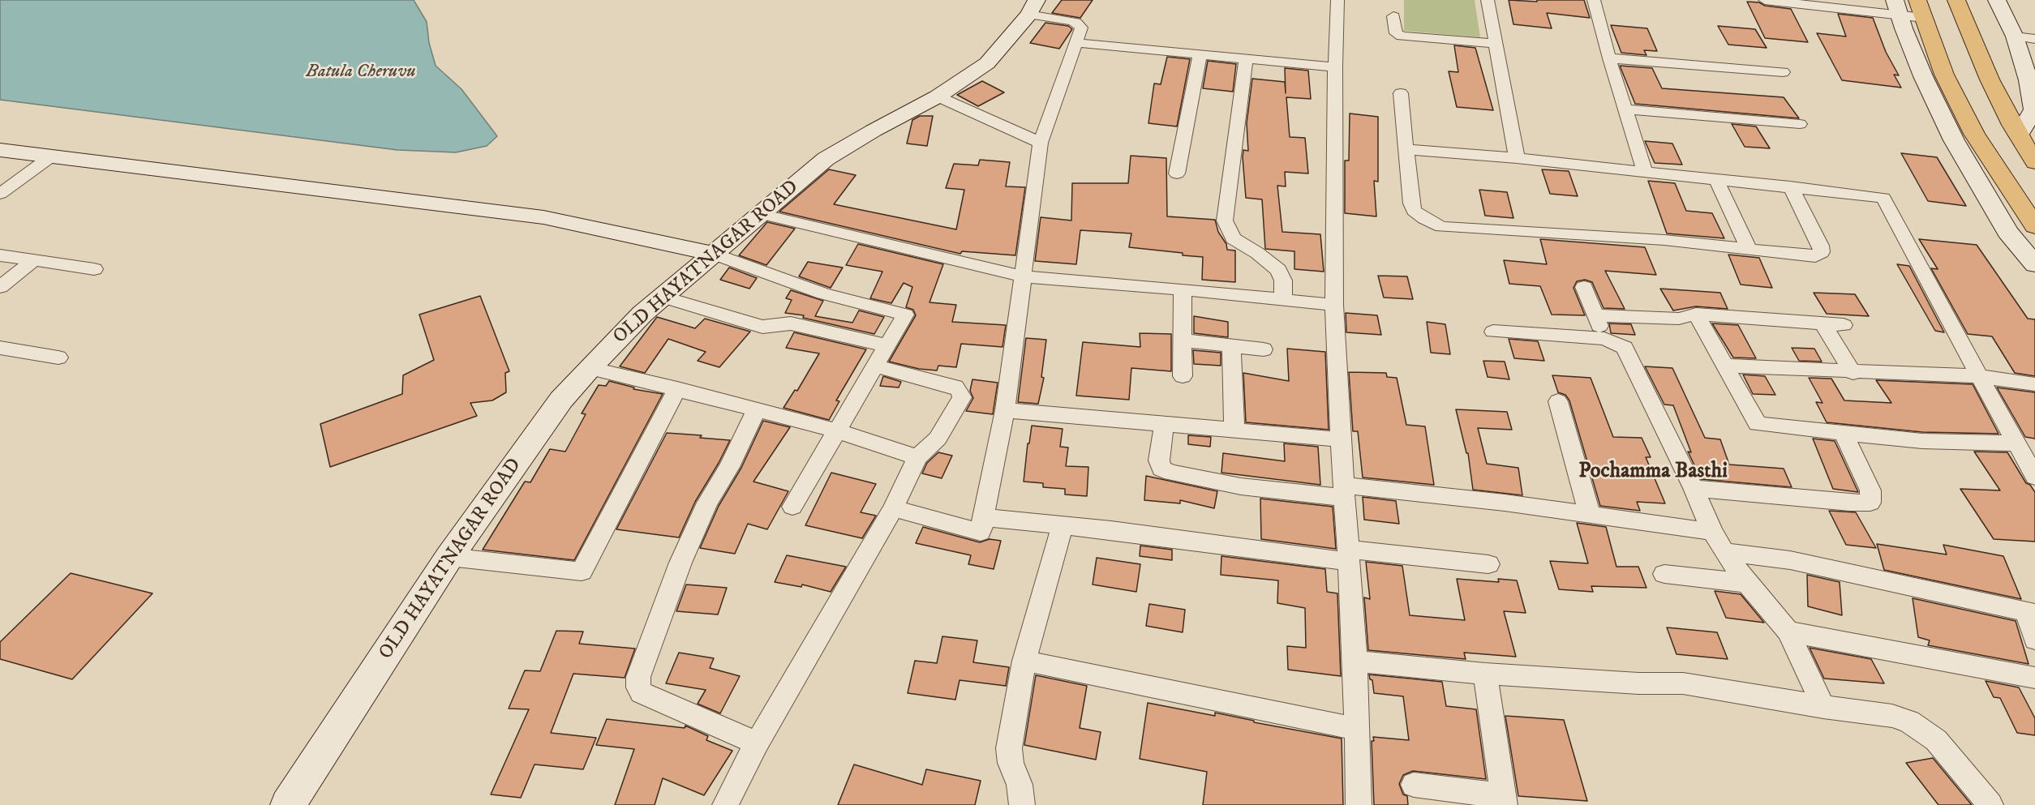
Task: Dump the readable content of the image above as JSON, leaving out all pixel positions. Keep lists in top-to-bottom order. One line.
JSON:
{"streets":{"street":["OLD HAYATNAGAR ROAD"]},"districts":["Pochamma Basthi"],"water":["Batula Cheruvu"]}
